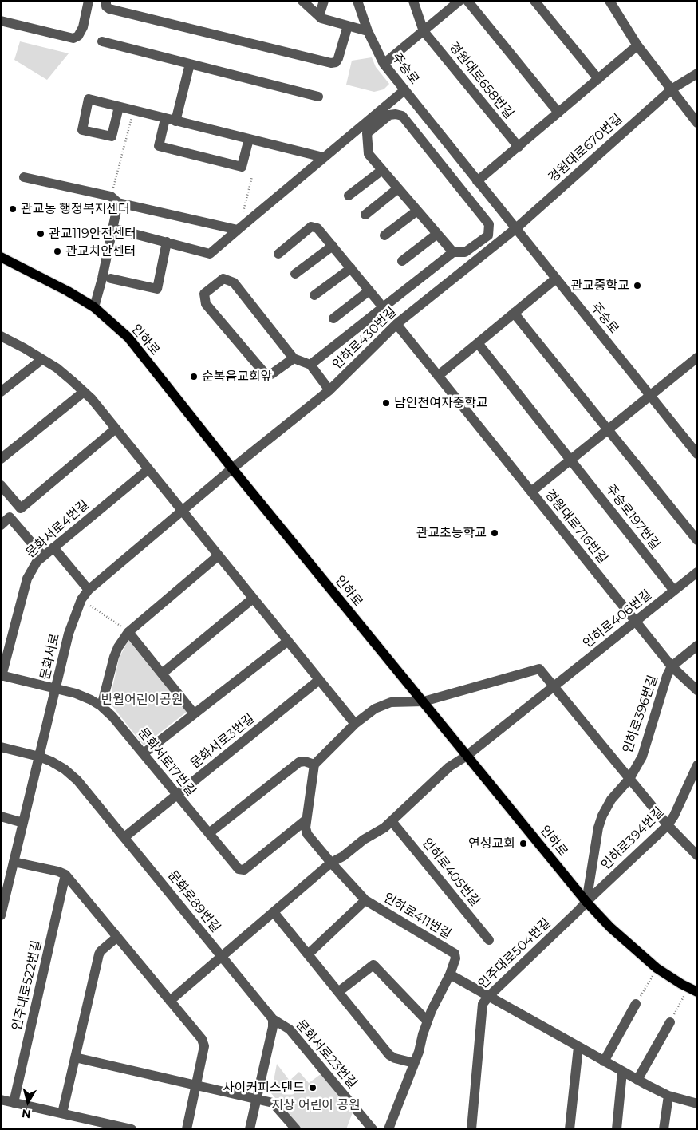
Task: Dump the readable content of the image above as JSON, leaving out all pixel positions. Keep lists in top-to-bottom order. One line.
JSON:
{"streets":{"main road":["인하로"],"street":["주승로","경원대로658번길","경원대로670번길","인하로430번길","주승로197번길","경원대로716번길","문화서로4번길","인하로406번길","문화서로","인하로396번길","문화서로3번길","문화서로17번길","인하로394번길","인하로405번길","문화로89번길","인하로411번길","인주대로504번길","인주대로522번길","문화서로23번길"]},"crossings":[["주승로","경원대로670번길"],["주승로","인하로430번길"],["경원대로670번길","인하로430번길"],["인하로430번길","인하로"],["인하로430번길","경원대로716번길"],["인하로430번길","문화서로"],["인하로","인하로406번길"],["인하로","문화서로"],["인하로","인하로396번길"],["인하로","인하로394번길"],["인하로","인주대로504번길"],["주승로197번길","인하로406번길"],["경원대로716번길","인하로406번길"],["경원대로716번길","인하로396번길"],["문화서로4번길","문화서로17번길"],["문화서로","문화서로17번길"],["문화서로","문화로89번길"],["인하로396번길","인하로394번길"],["인하로396번길","인주대로504번길"],["문화서로3번길","문화서로17번길"],["문화서로3번길","문화로89번길"],["문화서로17번길","인하로411번길"],["인하로394번길","인주대로504번길"],["문화로89번길","문화서로23번길"]],"parks":["반월어린이공원","지상 어린이 공원"],"places":["관교동 행정복지센터","관교119안전센터","관교치안센터","관교중학교","순복음교회앞","남인천여자중학교","관교초등학교","연성교회","사이커피스탠드"],"north":"bottom"}
